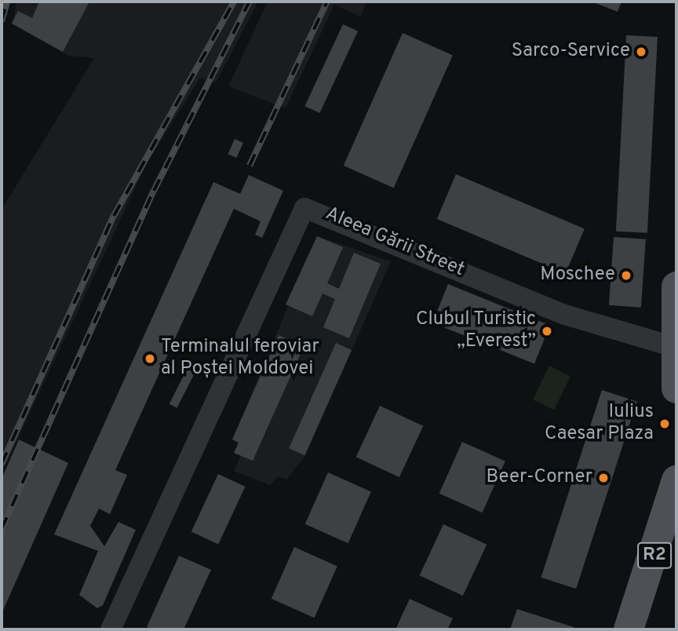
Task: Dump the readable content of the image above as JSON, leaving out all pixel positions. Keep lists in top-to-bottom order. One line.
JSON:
{"streets":{"main road":["R2"],"street":["Aleea Gării Street"]},"places":["Sarco-Service","Moschee","Clubul Turistic „Everest”","Terminalul feroviar al Poștei Moldovei","Iulius Caesar Plaza","Beer-Corner"]}
